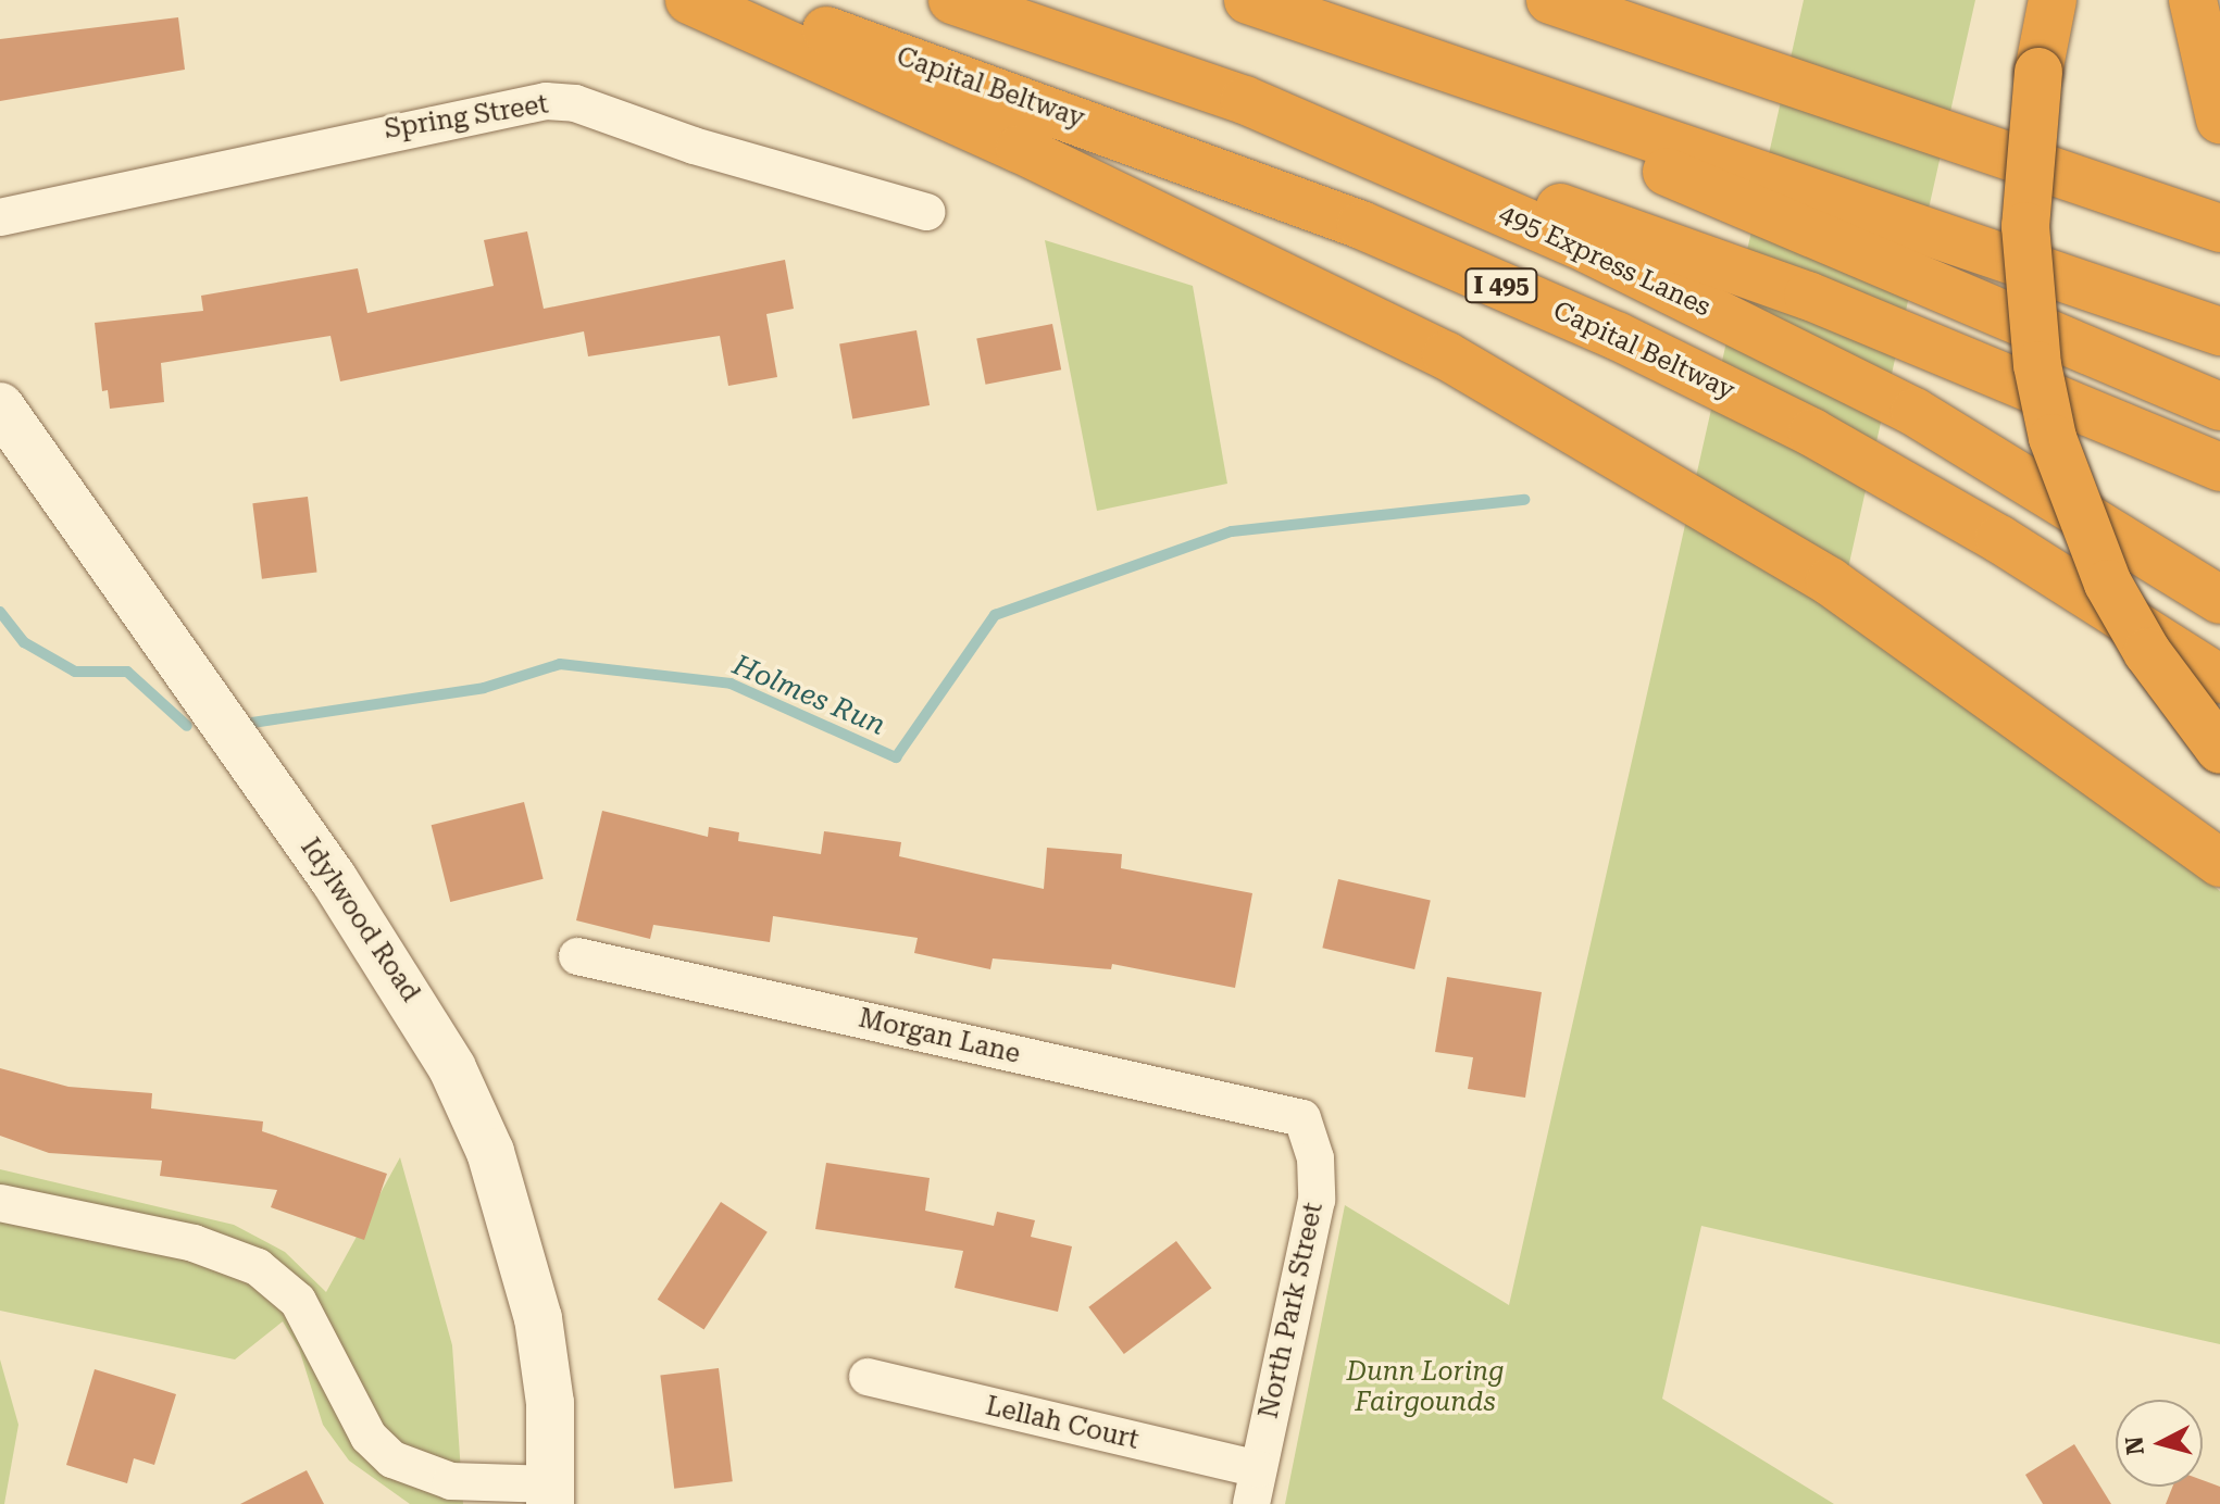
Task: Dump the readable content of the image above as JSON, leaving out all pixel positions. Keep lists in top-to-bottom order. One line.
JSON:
{"streets":{"highway":["Capital Beltway","495 Express Lanes","I 495"],"main road":["Idylwood Road"],"street":["Spring Street","Morgan Lane","North Park Street","Lellah Court"]},"crossings":[["Morgan Lane","North Park Street"],["North Park Street","Lellah Court"]],"water":["Holmes Run"],"parks":["Dunn Loring Fairgounds"],"north":"left"}
